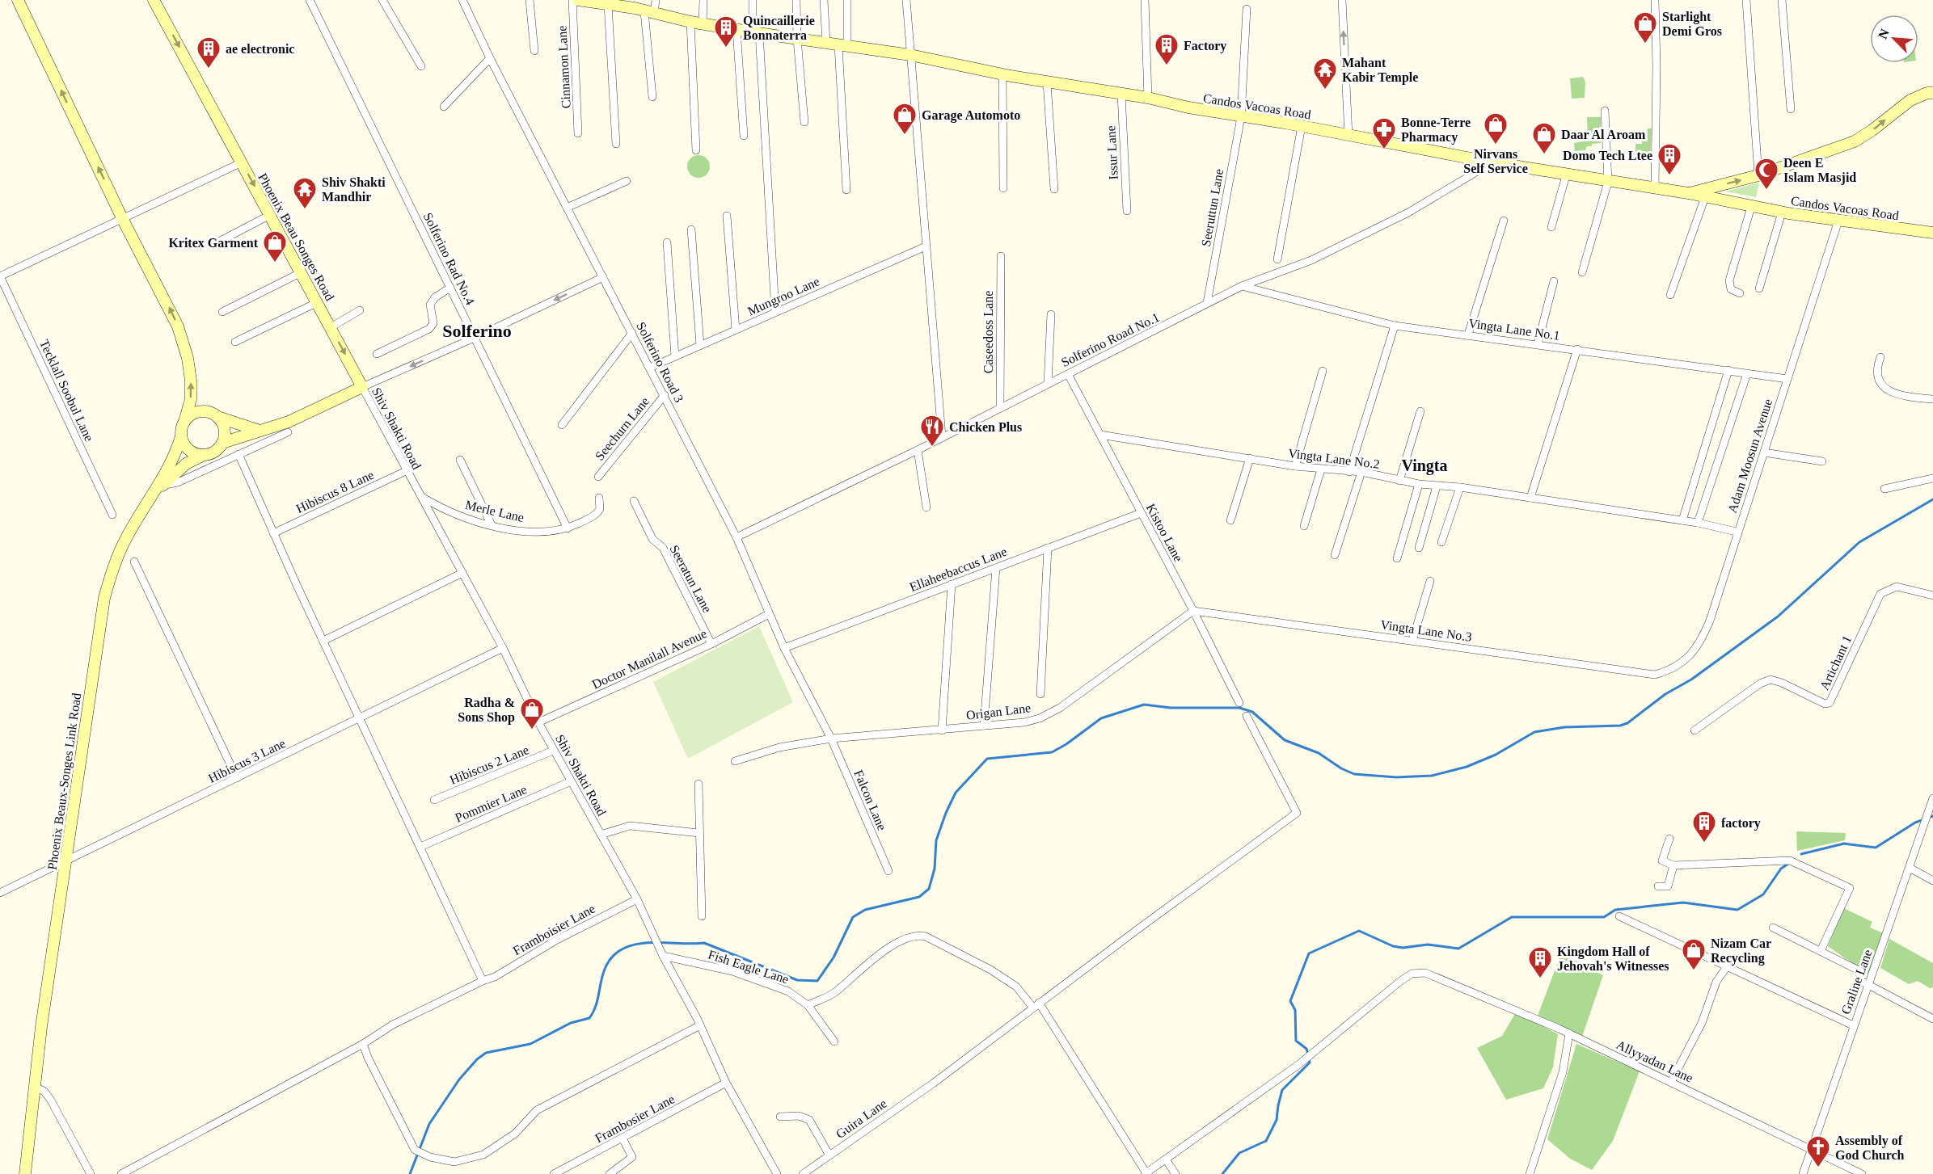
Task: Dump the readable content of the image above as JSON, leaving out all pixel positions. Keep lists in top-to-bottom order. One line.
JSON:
{"streets":{"main road":["Candos Vacoas Road","Phoenix Beau Songes Road","Phoenix Beaux-Songes Link Road"],"street":["Cinnamon Lane","Issur Lane","Seeruttun Lane","Solferino Rad No.4","Mungroo Lane","Vingta Lane No.1","Caseedoss Lane","Solferino Road No.1","Solferino Road 3","Tecklall Soobul Lane","Shiv Shakti Road","Seechurn Lane","Adam Moosun Avenue","Vingta Lane No.2","Hibiscus 8 Lane","Merle Lane","Kistoo Lane","Ellaheebaccus Lane","Seeratun Lane","Vingta Lane No.3","Doctor Manilall Avenue","Artichant 1","Origan Lane","Hibiscus 3 Lane","Hibiscus 2 Lane","Falcon Lane","Pommier Lane","Framboisier Lane","Fish Eagle Lane","Graline Lane","Allyyadan Lane","Frambosier Lane","Guira Lane"]},"crossings":[["Candos Vacoas Road","Issur Lane"],["Candos Vacoas Road","Seeruttun Lane"],["Candos Vacoas Road","Solferino Road No.1"],["Candos Vacoas Road","Adam Moosun Avenue"],["Seeruttun Lane","Solferino Road No.1"],["Phoenix Beau Songes Road","Shiv Shakti Road"],["Solferino Rad No.4","Merle Lane"],["Mungroo Lane","Solferino Road 3"],["Vingta Lane No.1","Solferino Road No.1"],["Vingta Lane No.1","Adam Moosun Avenue"],["Caseedoss Lane","Solferino Road No.1"],["Solferino Road No.1","Solferino Road 3"],["Solferino Road No.1","Kistoo Lane"],["Solferino Road 3","Seechurn Lane"],["Solferino Road 3","Ellaheebaccus Lane"],["Solferino Road 3","Doctor Manilall Avenue"],["Solferino Road 3","Origan Lane"],["Solferino Road 3","Falcon Lane"],["Shiv Shakti Road","Hibiscus 8 Lane"],["Shiv Shakti Road","Merle Lane"],["Shiv Shakti Road","Doctor Manilall Avenue"],["Shiv Shakti Road","Hibiscus 3 Lane"],["Shiv Shakti Road","Hibiscus 2 Lane"],["Shiv Shakti Road","Pommier Lane"],["Shiv Shakti Road","Framboisier Lane"],["Shiv Shakti Road","Fish Eagle Lane"],["Shiv Shakti Road","Frambosier Lane"],["Adam Moosun Avenue","Vingta Lane No.2"],["Adam Moosun Avenue","Vingta Lane No.3"],["Vingta Lane No.2","Kistoo Lane"],["Kistoo Lane","Ellaheebaccus Lane"],["Kistoo Lane","Vingta Lane No.3"],["Kistoo Lane","Origan Lane"],["Seeratun Lane","Doctor Manilall Avenue"],["Vingta Lane No.3","Origan Lane"],["Origan Lane","Falcon Lane"],["Hibiscus 3 Lane","Phoenix Beaux-Songes Link Road"],["Graline Lane","Allyyadan Lane"]],"one_way":["Phoenix Beau Songes Road"],"districts":["Solferino","Vingta"],"places":{"shop":["Starlight Demi Gros","Garage Automoto","Nirvans Self Service","Daar Al Aroam","Kritex Garment","Radha & Sons Shop","Nizam Car Recycling"],"building":["Quincaillerie Bonnaterra","Factory","ae electronic","Domo Tech Ltee","factory","Kingdom Hall of Jehovah's Witnesses"],"temple":["Mahant Kabir Temple","Shiv Shakti Mandhir"],"pharmacy":["Bonne-Terre Pharmacy"],"mosque":["Deen E Islam Masjid"],"restaurant":["Chicken Plus"],"church":["Assembly of God Church"]},"north":"top left"}
